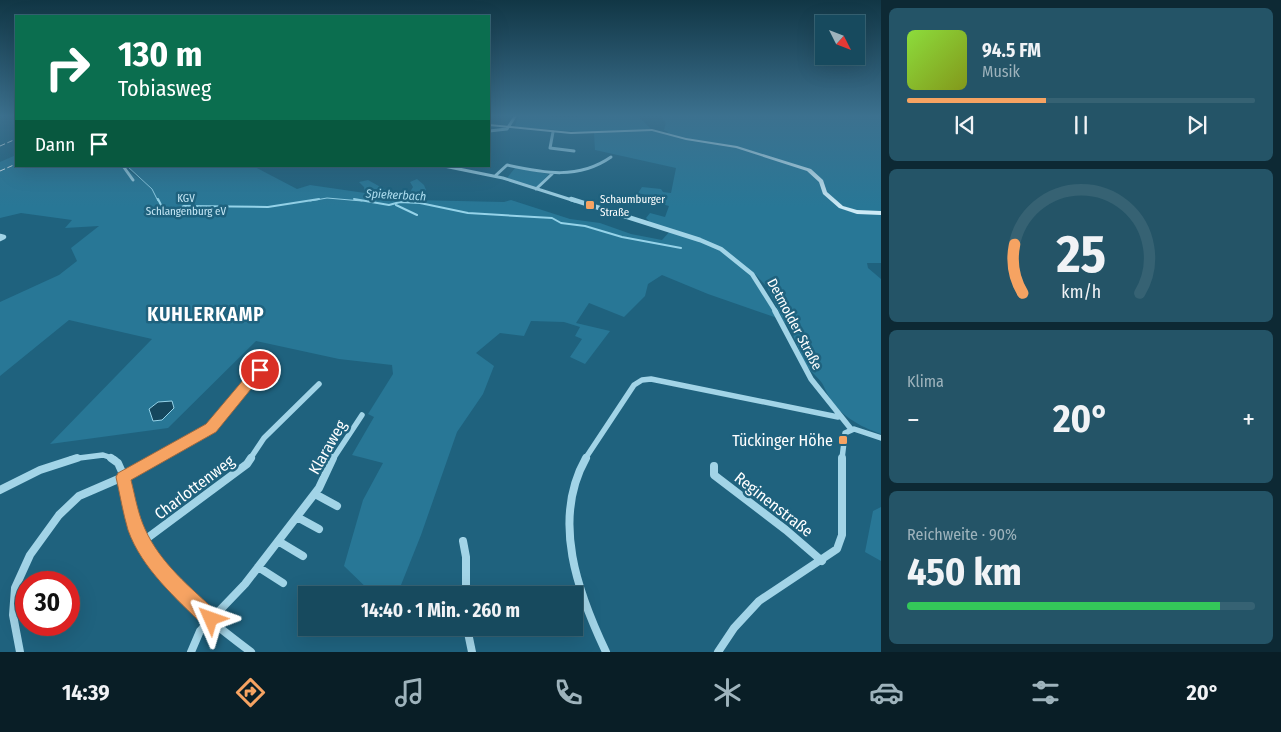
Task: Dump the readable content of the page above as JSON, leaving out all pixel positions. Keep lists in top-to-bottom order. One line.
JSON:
{"streets":{"street":["Detmolder Straße","Klaraweg","Charlottenweg","Reginenstraße"]},"districts":["KUHLERKAMP"],"water":["Spiekerbach"],"parks":["KGV Schlangenburg eV"],"places":{"transit":["Schaumburger Straße","Tückinger Höhe"]},"north":"bottom right","page":{"turn":["130 m","Tobiasweg"],"song":["94.5 FM","Musik"],"then":"Dann","tile":["Klima",["Reichweite · 90%","450 km"]],"heat":["−","20°","+"],"limit":"30","trip":"14:40 · 1 Min. · 260 m","tabs":["14:39","20°"],"gauge":["25","km/h"]}}
